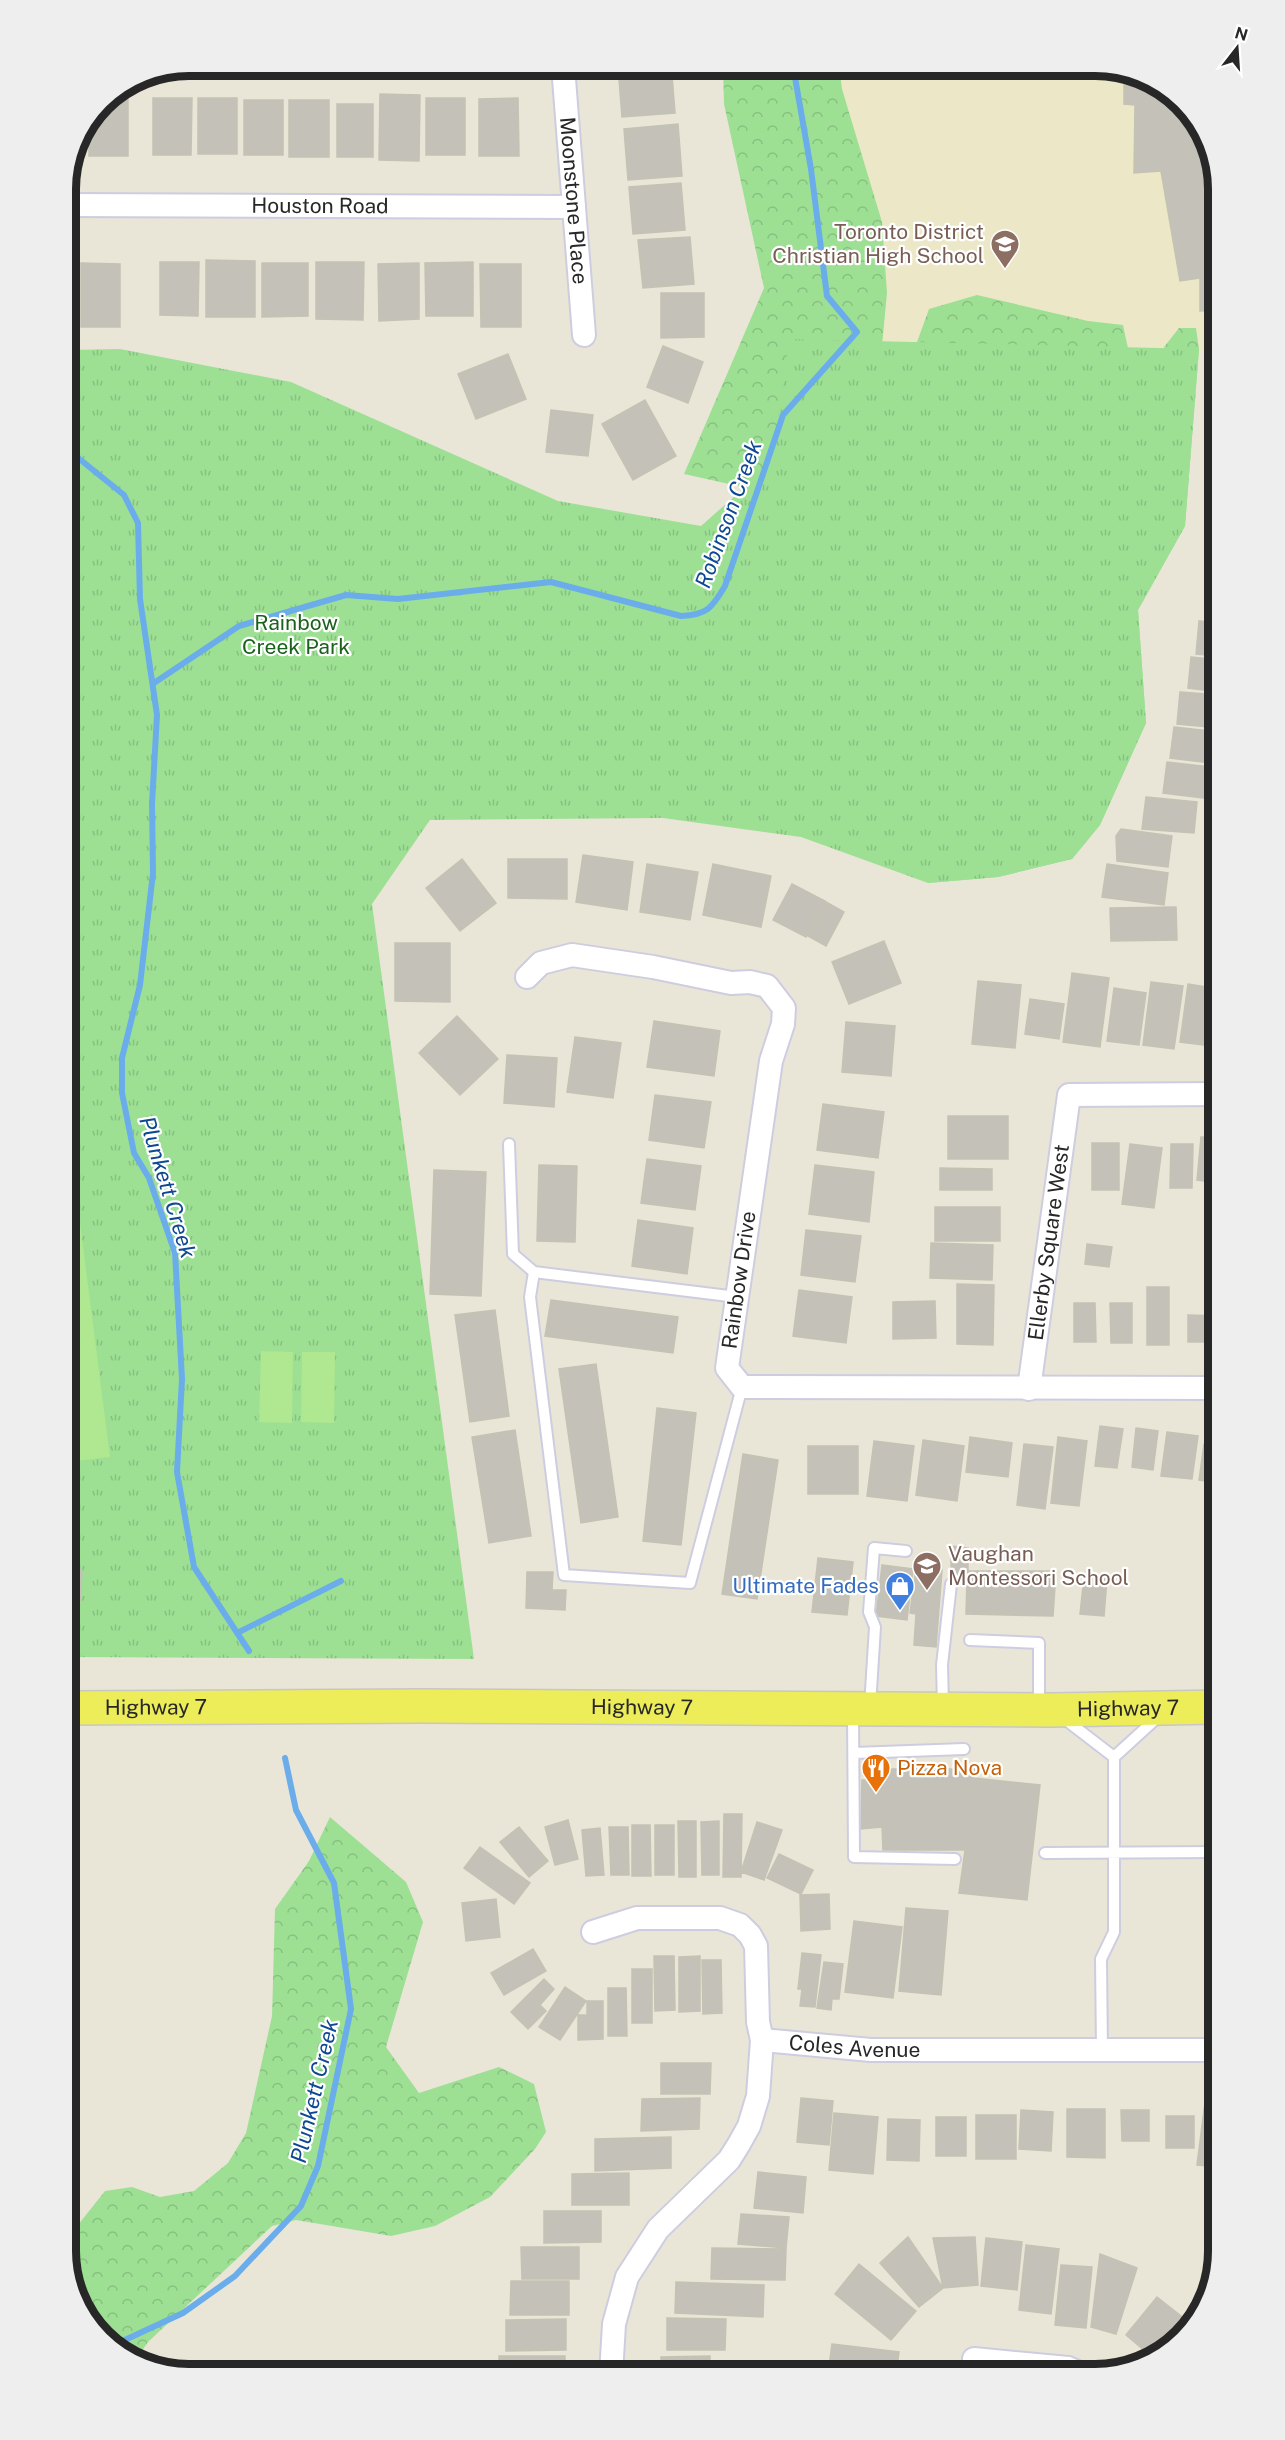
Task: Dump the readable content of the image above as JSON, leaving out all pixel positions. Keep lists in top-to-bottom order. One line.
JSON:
{"streets":{"main road":["Highway 7"],"street":["Moonstone Place","Houston Road","Ellerby Square West","Rainbow Drive","Coles Avenue"]},"crossings":[["Moonstone Place","Houston Road"]],"water":["Robinson Creek","Plunkett Creek"],"parks":["Rainbow Creek Park"],"places":{"school or university":["Toronto District Christian High School","Vaughan Montessori School"],"shop":["Ultimate Fades"],"restaurant":["Pizza Nova"]},"north":"top"}
